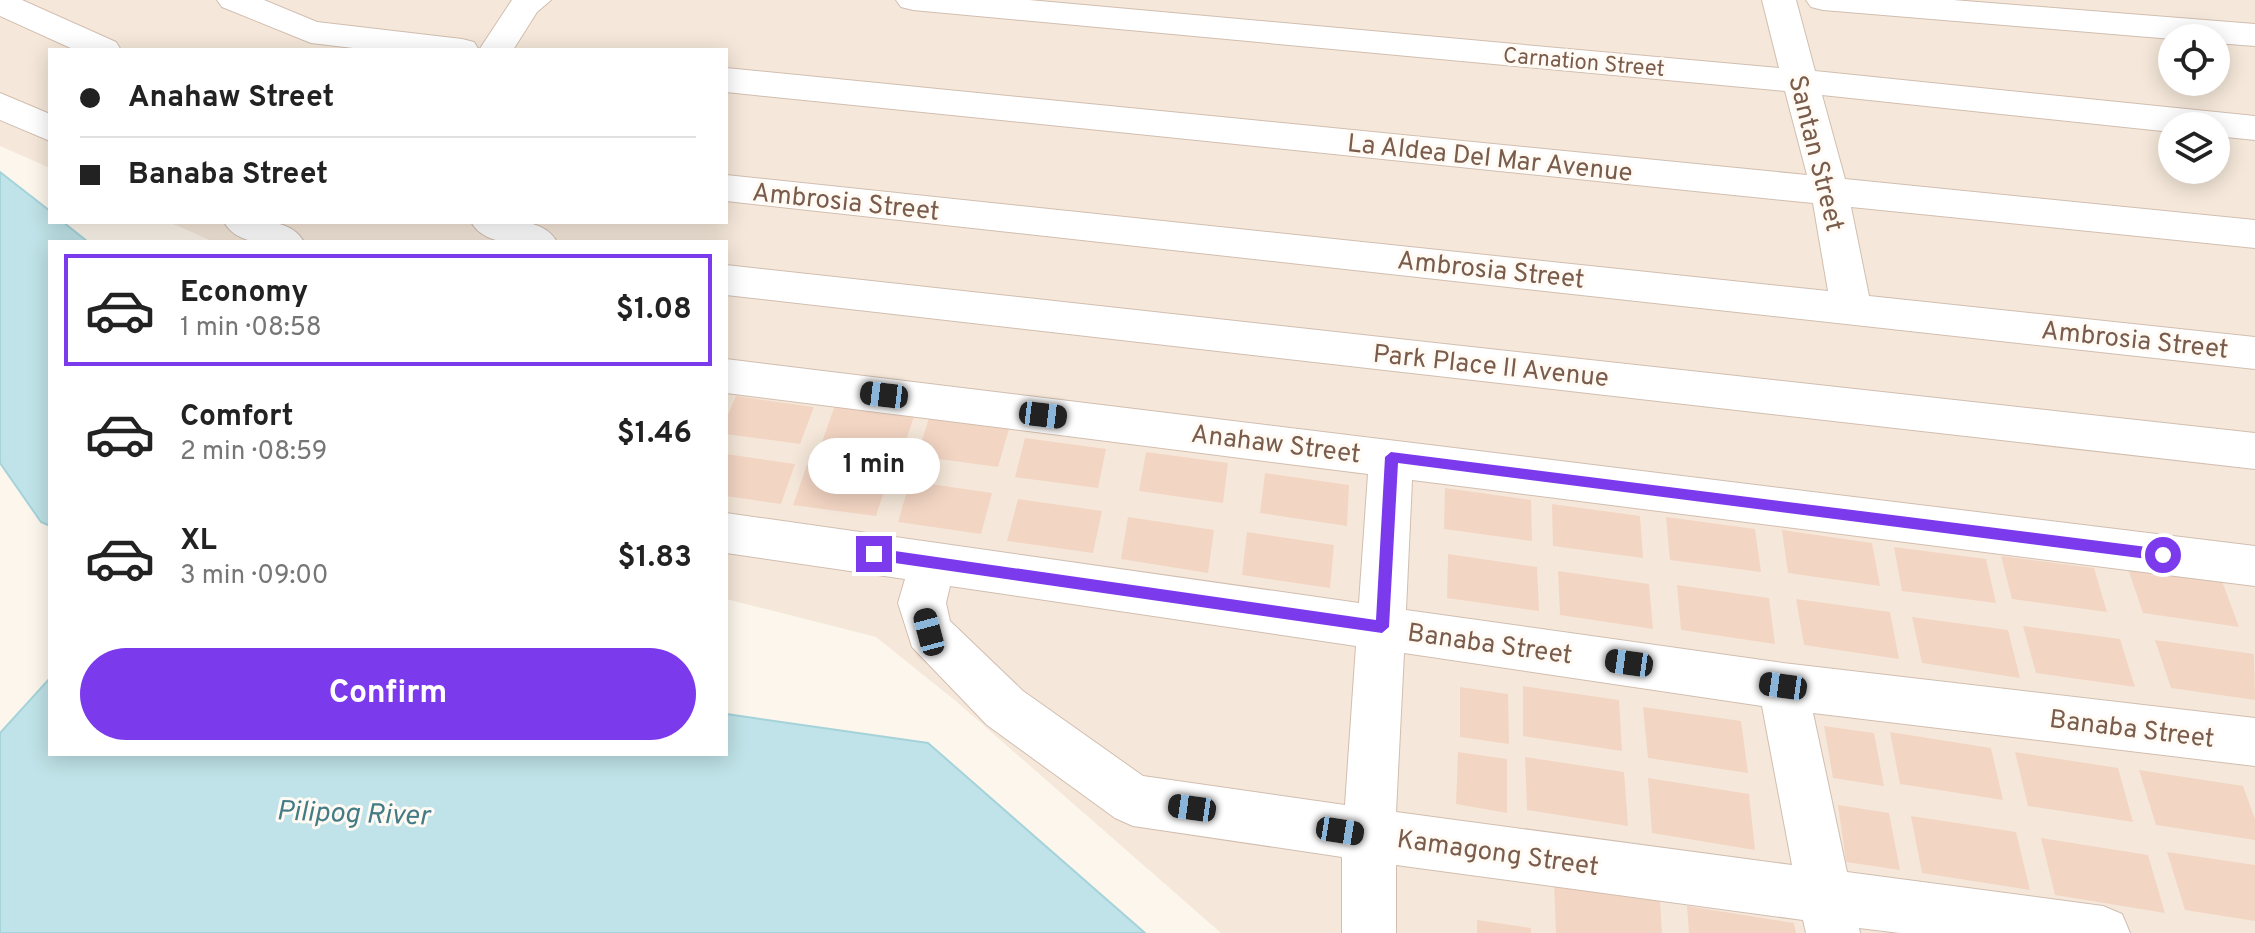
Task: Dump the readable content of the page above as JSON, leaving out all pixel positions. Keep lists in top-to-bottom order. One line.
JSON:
{"streets":{"street":["Carnation Street","Santan Street","La Aldea Del Mar Avenue","Ambrosia Street","Park Place II Avenue","Anahaw Street","Banaba Street","Kamagong Street"]},"crossings":[["Carnation Street","Santan Street"],["Santan Street","La Aldea Del Mar Avenue"],["Santan Street","Ambrosia Street"],["Banaba Street","Kamagong Street"]],"water":["Pilipog River"],"page":{"banner":["Anahaw Street","Banaba Street"],"list":[{"name":"Economy","note":"1 min · 08:58","value":"$1.08"},{"name":"Comfort","note":"2 min · 08:59","value":"$1.46"},{"name":"XL","note":"3 min · 09:00","value":"$1.83"}],"bubble":"1 min","buttons":"Confirm"}}
